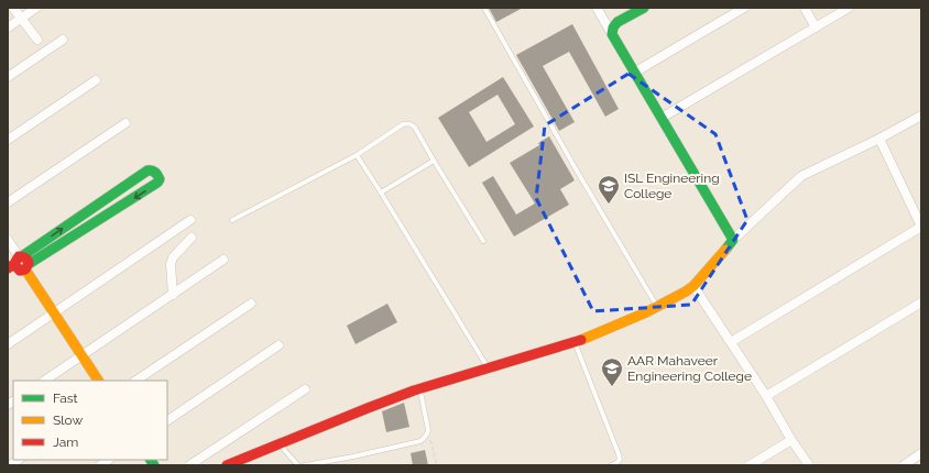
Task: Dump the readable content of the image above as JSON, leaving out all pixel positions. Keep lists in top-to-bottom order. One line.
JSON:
{"places":{"school or university":["ISL Engineering College","AAR Mahaveer Engineering College"]},"legend":["Fast","Slow","Jam"]}
